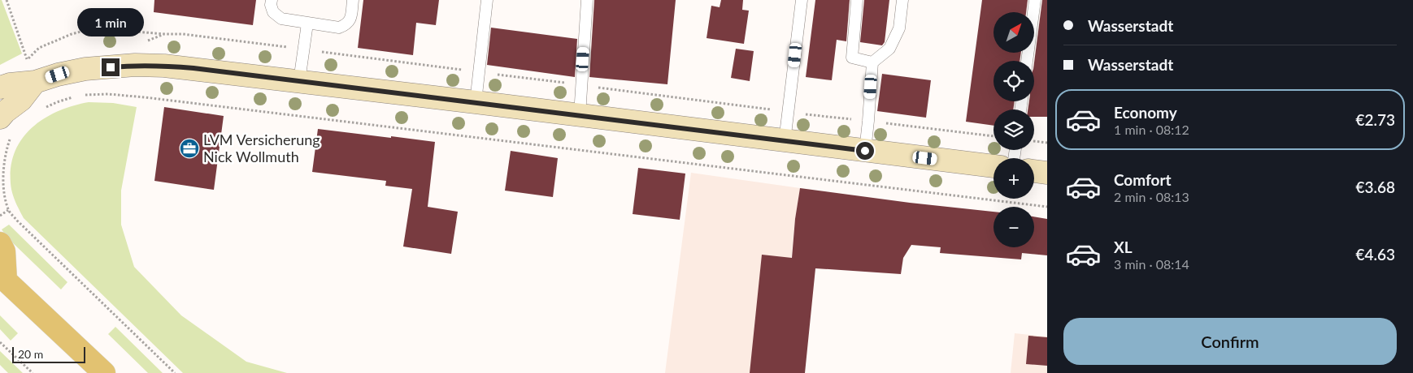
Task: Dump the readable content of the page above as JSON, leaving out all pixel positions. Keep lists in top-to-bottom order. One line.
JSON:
{"places":{"office":["LVM Versicherung Nick Wollmuth"]},"scale_bar":"20 m","north":"top right","page":{"banner":["Wasserstadt","Wasserstadt"],"bubble":"1 min","map_buttons":["+","−"],"list":[{"name":"Economy","note":"1 min · 08:12","value":"€2.73"},{"name":"Comfort","note":"2 min · 08:13","value":"€3.68"},{"name":"XL","note":"3 min · 08:14","value":"€4.63"}],"buttons":"Confirm","scale":"20 m"}}
